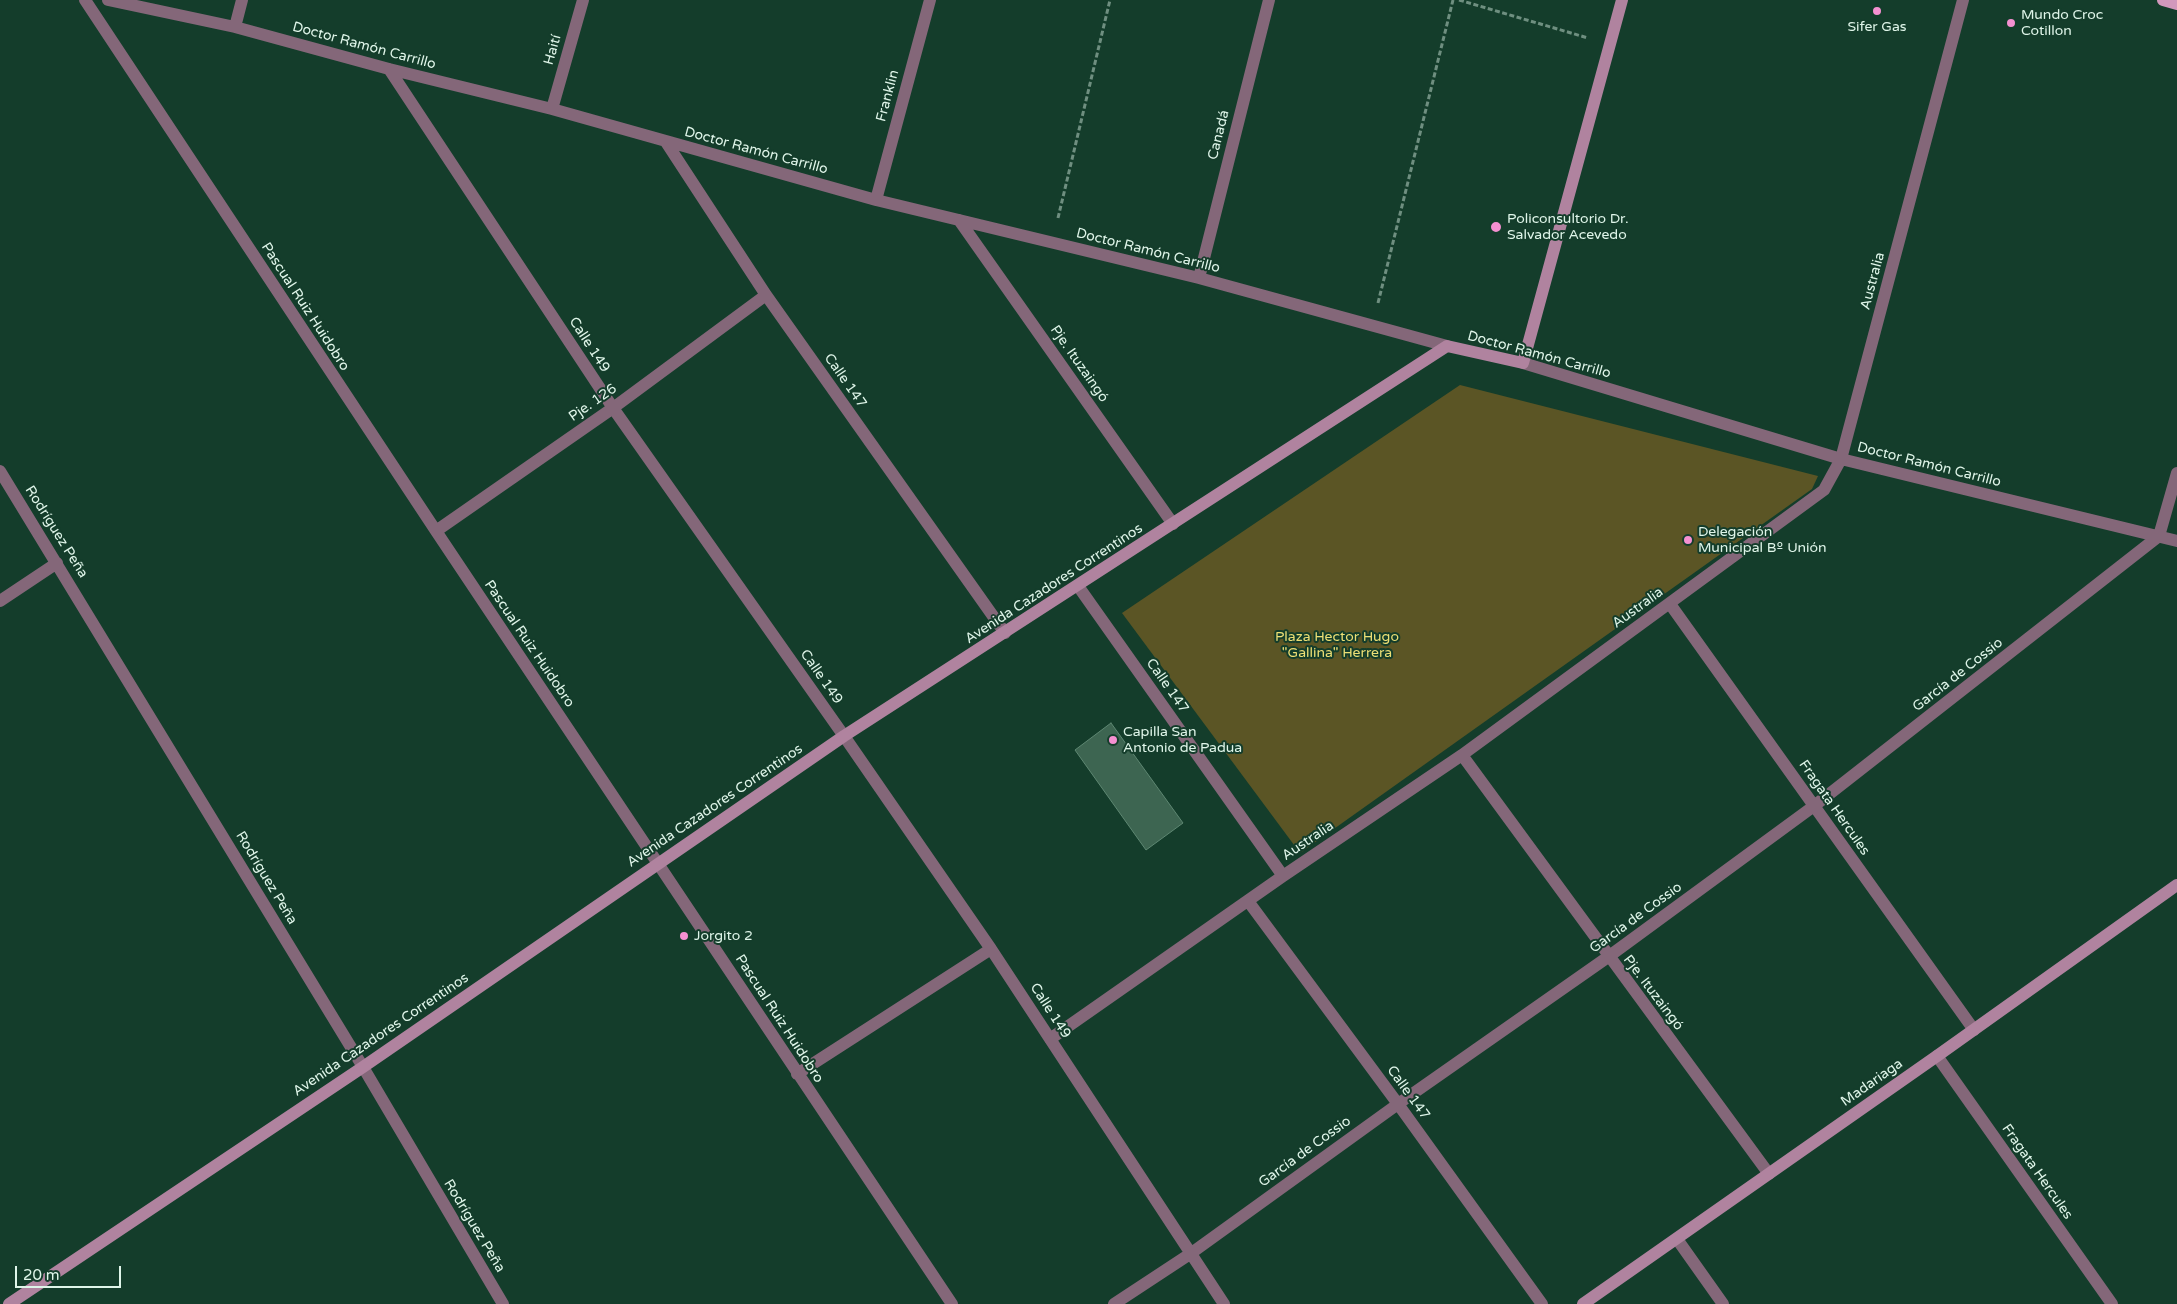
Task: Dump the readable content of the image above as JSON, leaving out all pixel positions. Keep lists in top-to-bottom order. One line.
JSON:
{"streets":{"street":["Doctor Ramón Carrillo","Haití","Franklin","Canadá","Australia","Pascual Ruiz Huidobro","Calle 149","Pje. Ituzaingó","Calle 147","Pje. 126","Rodríguez Peña","Avenida Cazadores Correntinos","García de Cossio","Fragata Hercules","Madariaga"]},"crossings":[["Doctor Ramón Carrillo","Haití"],["Doctor Ramón Carrillo","Franklin"],["Doctor Ramón Carrillo","Canadá"],["Doctor Ramón Carrillo","Australia"],["Doctor Ramón Carrillo","Calle 149"],["Doctor Ramón Carrillo","Pje. Ituzaingó"],["Doctor Ramón Carrillo","Calle 147"],["Doctor Ramón Carrillo","Avenida Cazadores Correntinos"],["Doctor Ramón Carrillo","García de Cossio"],["Australia","Calle 149"],["Australia","Pje. Ituzaingó"],["Australia","Calle 147"],["Australia","Fragata Hercules"],["Pascual Ruiz Huidobro","Pje. 126"],["Pascual Ruiz Huidobro","Avenida Cazadores Correntinos"],["Calle 149","Pje. 126"],["Calle 149","Avenida Cazadores Correntinos"],["Calle 149","García de Cossio"],["Pje. Ituzaingó","Avenida Cazadores Correntinos"],["Pje. Ituzaingó","García de Cossio"],["Pje. Ituzaingó","Madariaga"],["Calle 147","Pje. 126"],["Calle 147","Avenida Cazadores Correntinos"],["Calle 147","García de Cossio"],["Rodríguez Peña","Avenida Cazadores Correntinos"],["García de Cossio","Fragata Hercules"],["Fragata Hercules","Madariaga"]],"parks":["Plaza Hector Hugo \"Gallina\" Herrera"],"places":["Sifer Gas","Mundo Croc Cotillon","Policonsultorio Dr. Salvador Acevedo","Delegación Municipal Bº Unión","Capilla San Antonio de Padua","Jorgito 2"],"scale_bar":"20 m"}
